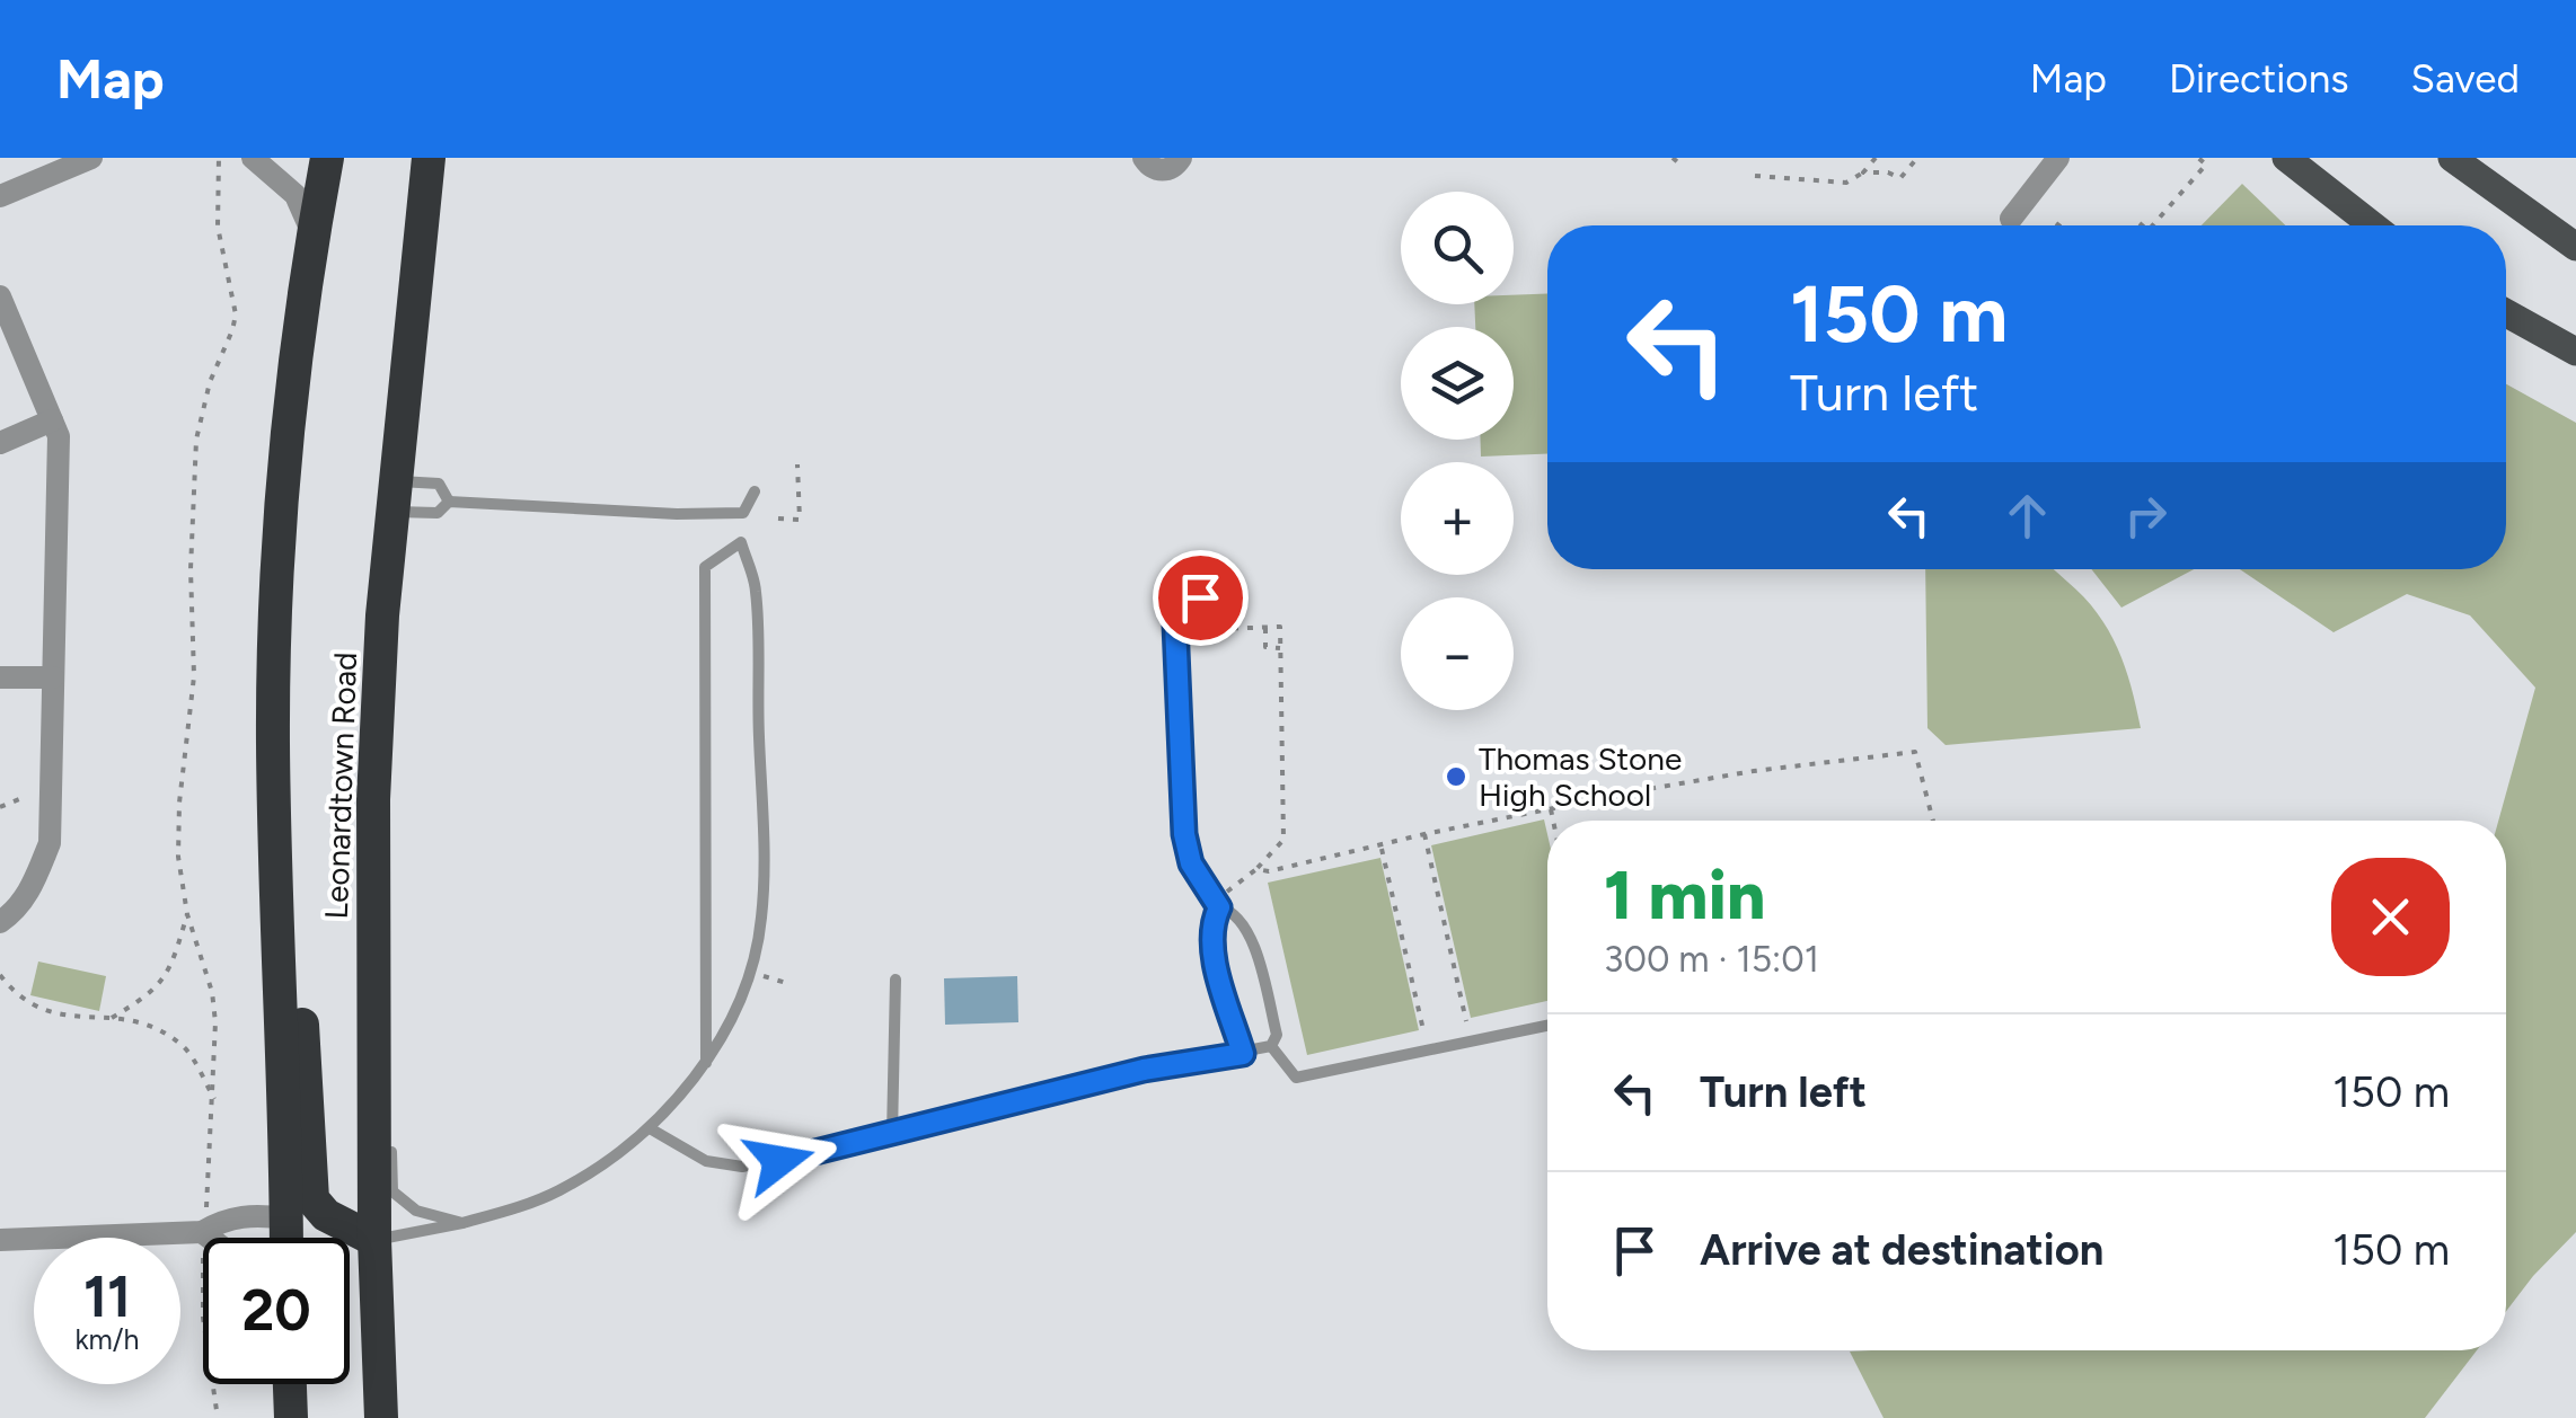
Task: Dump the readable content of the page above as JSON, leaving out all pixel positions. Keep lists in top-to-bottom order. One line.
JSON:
{"streets":{"highway":["Leonardtown Road"]},"places":["Thomas Stone High School"],"page":{"header":"Map","nav":["Map","Directions","Saved"],"map_buttons":["+","−"],"turn":["150 m","Turn left"],"heading":["1 min","300 m · 15:01"],"list":[{"name":"Turn left","value":"150 m"},{"name":"Arrive at destination","value":"150 m"}],"speed":"11 km/h","limit":"20"}}
